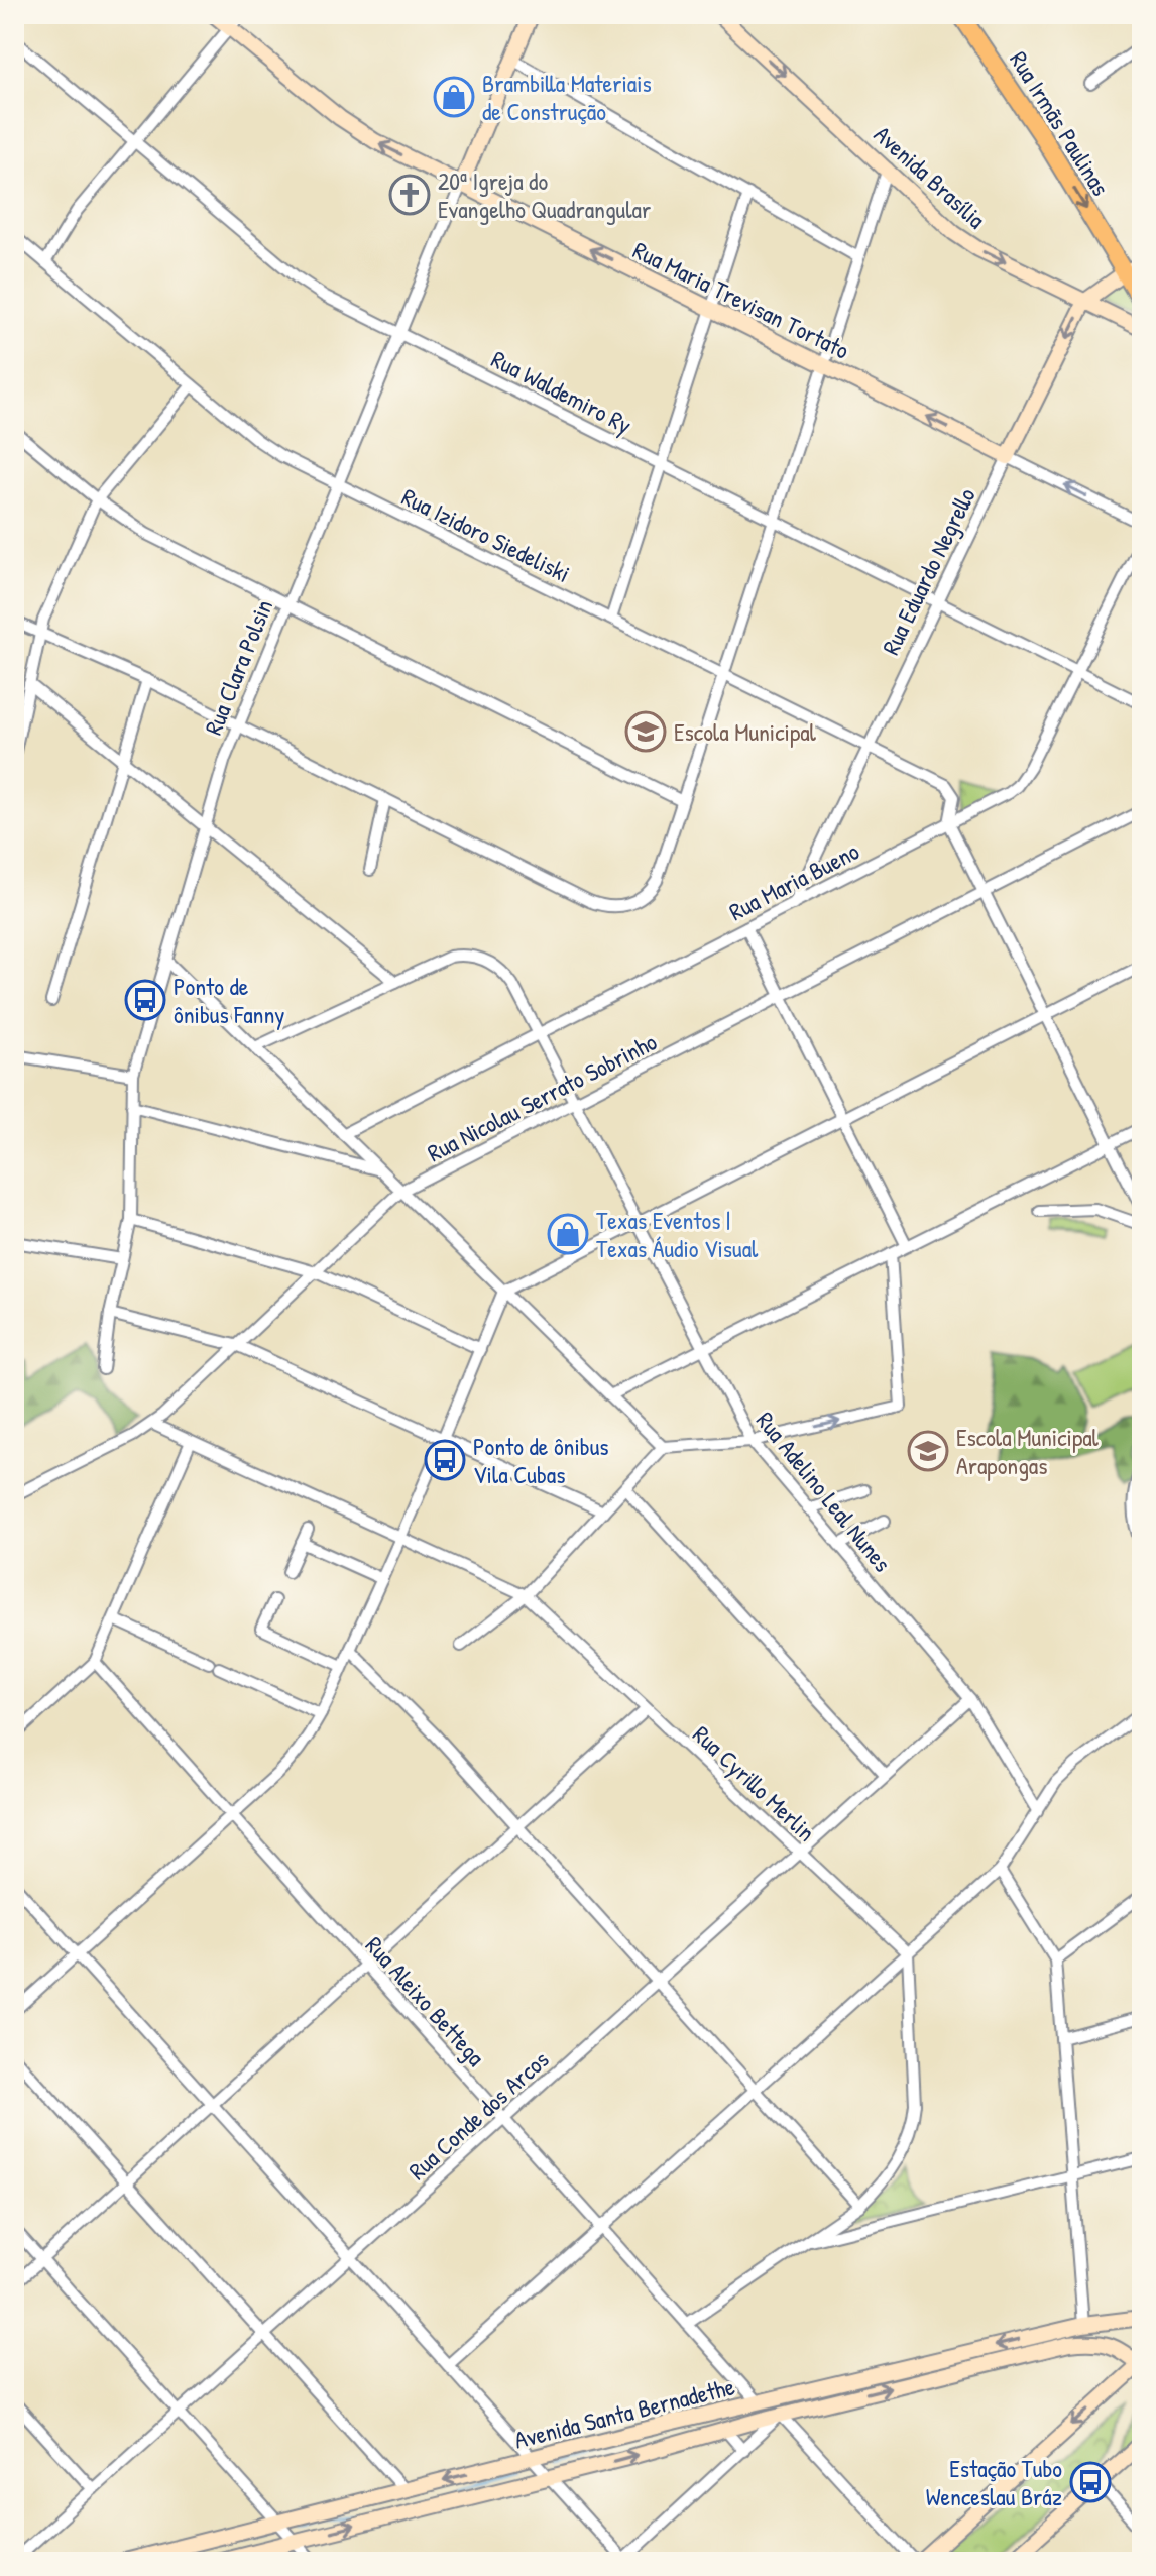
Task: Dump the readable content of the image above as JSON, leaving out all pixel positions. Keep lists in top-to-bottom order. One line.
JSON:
{"streets":{"main road":["Rua Irmãs Paulinas","Avenida Brasília","Rua Maria Trevisan Tortato","Rua Eduardo Negrello","Rua Clara Polsin","Avenida Santa Bernadethe"],"street":["Rua Waldemiro Ry","Rua Izidoro Siedeliski","Rua Maria Bueno","Rua Nicolau Serrato Sobrinho","Rua Adelino Leal Nunes","Rua Cyrillo Merlin","Rua Aleixo Bettega","Rua Conde dos Arcos"]},"crossings":[["Rua Irmãs Paulinas","Rua Eduardo Negrello"],["Avenida Brasília","Rua Eduardo Negrello"],["Rua Maria Trevisan Tortato","Rua Eduardo Negrello"],["Rua Maria Trevisan Tortato","Rua Clara Polsin"],["Rua Waldemiro Ry","Rua Eduardo Negrello"],["Rua Waldemiro Ry","Rua Clara Polsin"],["Rua Waldemiro Ry","Rua Maria Bueno"],["Rua Izidoro Siedeliski","Rua Eduardo Negrello"],["Rua Izidoro Siedeliski","Rua Clara Polsin"],["Rua Izidoro Siedeliski","Rua Maria Bueno"],["Rua Eduardo Negrello","Rua Maria Bueno"],["Rua Maria Bueno","Rua Adelino Leal Nunes"],["Rua Nicolau Serrato Sobrinho","Rua Adelino Leal Nunes"],["Rua Nicolau Serrato Sobrinho","Rua Cyrillo Merlin"],["Rua Adelino Leal Nunes","Rua Conde dos Arcos"],["Rua Cyrillo Merlin","Rua Conde dos Arcos"],["Rua Aleixo Bettega","Rua Conde dos Arcos"],["Rua Aleixo Bettega","Avenida Santa Bernadethe"]],"one_way":["Rua Irmãs Paulinas","Avenida Brasília","Rua Maria Trevisan Tortato"],"places":{"shop":["Brambilla Materiais de Construção","Texas Eventos | Texas Áudio Visual"],"church":["20ª Igreja do Evangelho Quadrangular"],"school or university":["Escola Municipal","Escola Municipal Arapongas"],"bus stop":["Ponto de ônibus Fanny","Ponto de ônibus Vila Cubas","Estação Tubo Wenceslau Bráz"]}}
